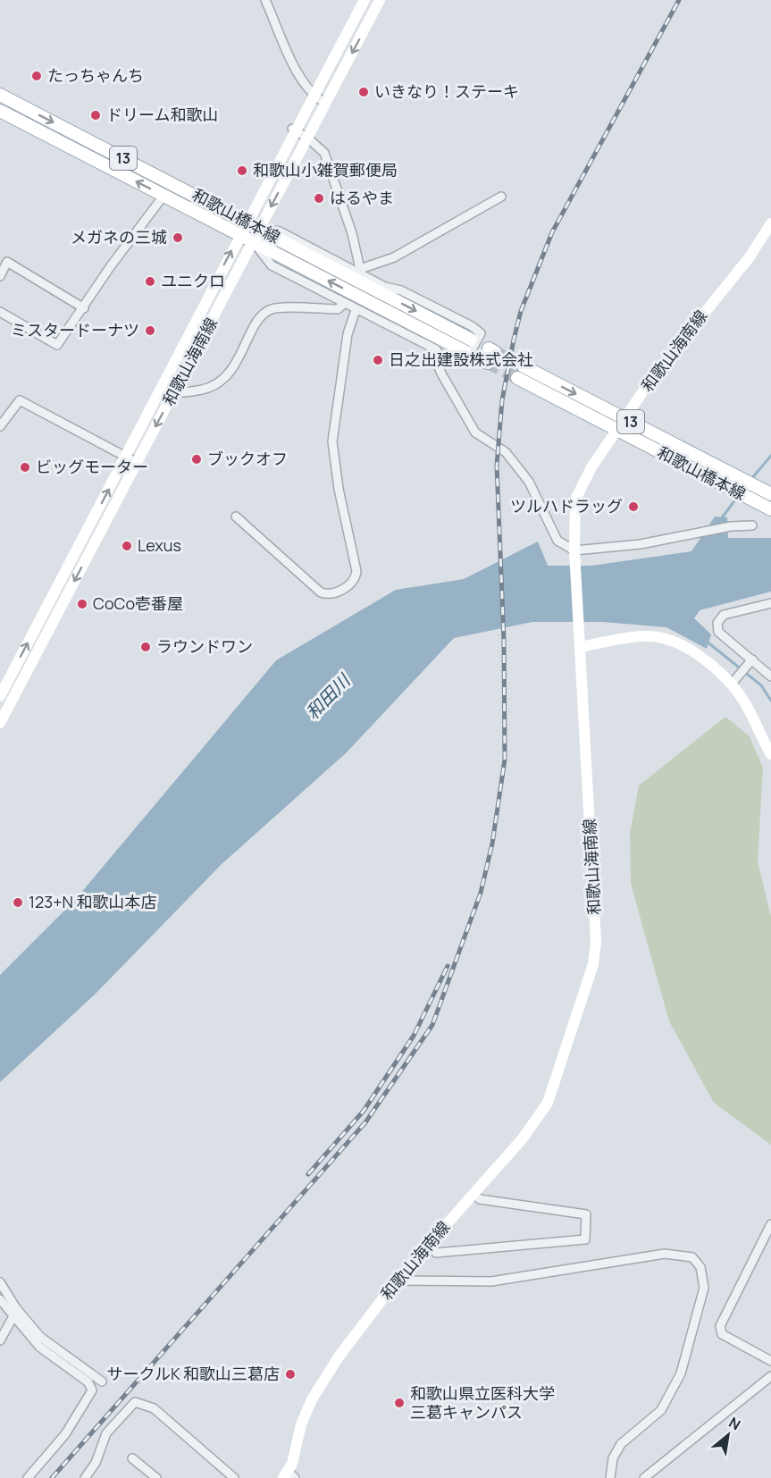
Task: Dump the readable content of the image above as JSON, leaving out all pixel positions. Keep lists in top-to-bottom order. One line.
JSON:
{"streets":{"main road":["13","和歌山橋本線","和歌山海南線"]},"crossings":[["和歌山橋本線","和歌山海南線"]],"water":["和田川"],"places":["たっちゃんち","いきなり！ステーキ","ドリーム和歌山","和歌山小雑賀郵便局","はるやま","メガネの三城","ユニクロ","ミスタードーナツ","日之出建設株式会社","ブックオフ","ビッグモーター","ツルハドラッグ","Lexus","CoCo壱番屋","ラウンドワン","123+N 和歌山本店","サークルK 和歌山三葛店","和歌山県立医科大学 三葛キャンパス"],"north":"top right"}
